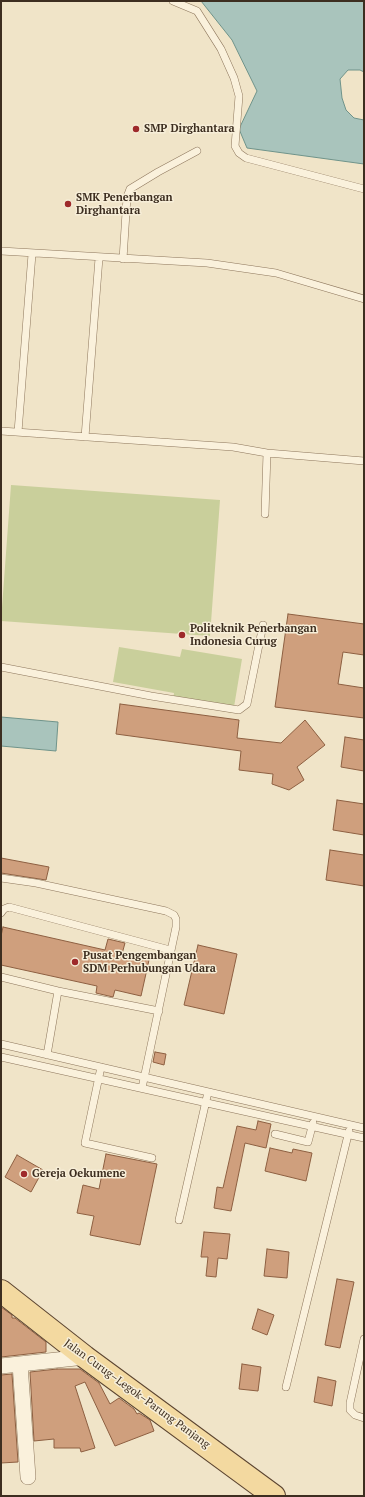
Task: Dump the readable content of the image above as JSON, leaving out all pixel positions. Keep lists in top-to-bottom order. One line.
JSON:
{"streets":{"main road":["Jalan Curug–Legok–Parung Panjang"]},"places":["SMP Dirghantara","SMK Penerbangan Dirghantara","Politeknik Penerbangan Indonesia Curug","Pusat Pengembangan SDM Perhubungan Udara","Gereja Oekumene"]}
